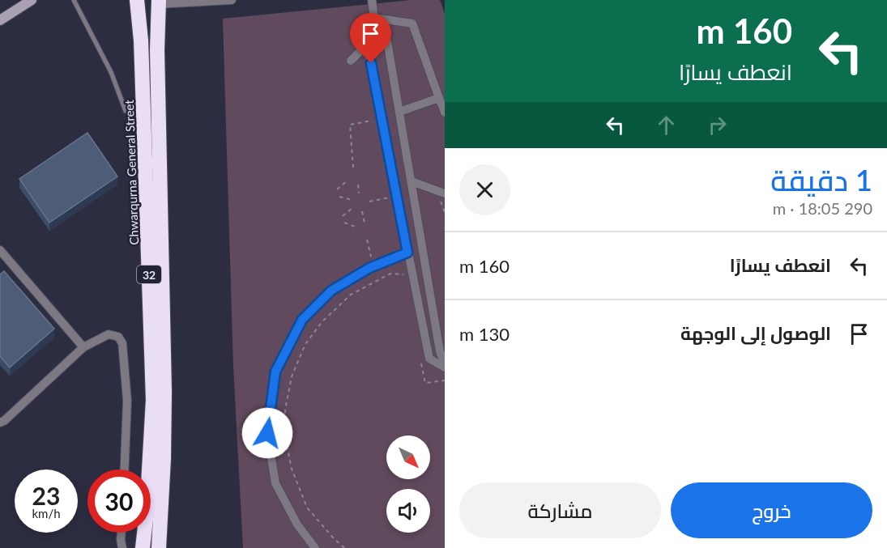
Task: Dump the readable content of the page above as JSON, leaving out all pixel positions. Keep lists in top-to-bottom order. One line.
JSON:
{"streets":{"highway":["Chwarqurna General Street","32"]},"north":"bottom right","page":{"turn":["160 m","انعطف يسارًا"],"heading":["1 دقيقة","290 m · 18:05"],"list":[{"name":"انعطف يسارًا","value":"160 m"},{"name":"الوصول إلى الوجهة","value":"130 m"}],"speed":"23 km/h","limit":"30","buttons":["خروج","مشاركة"]}}
